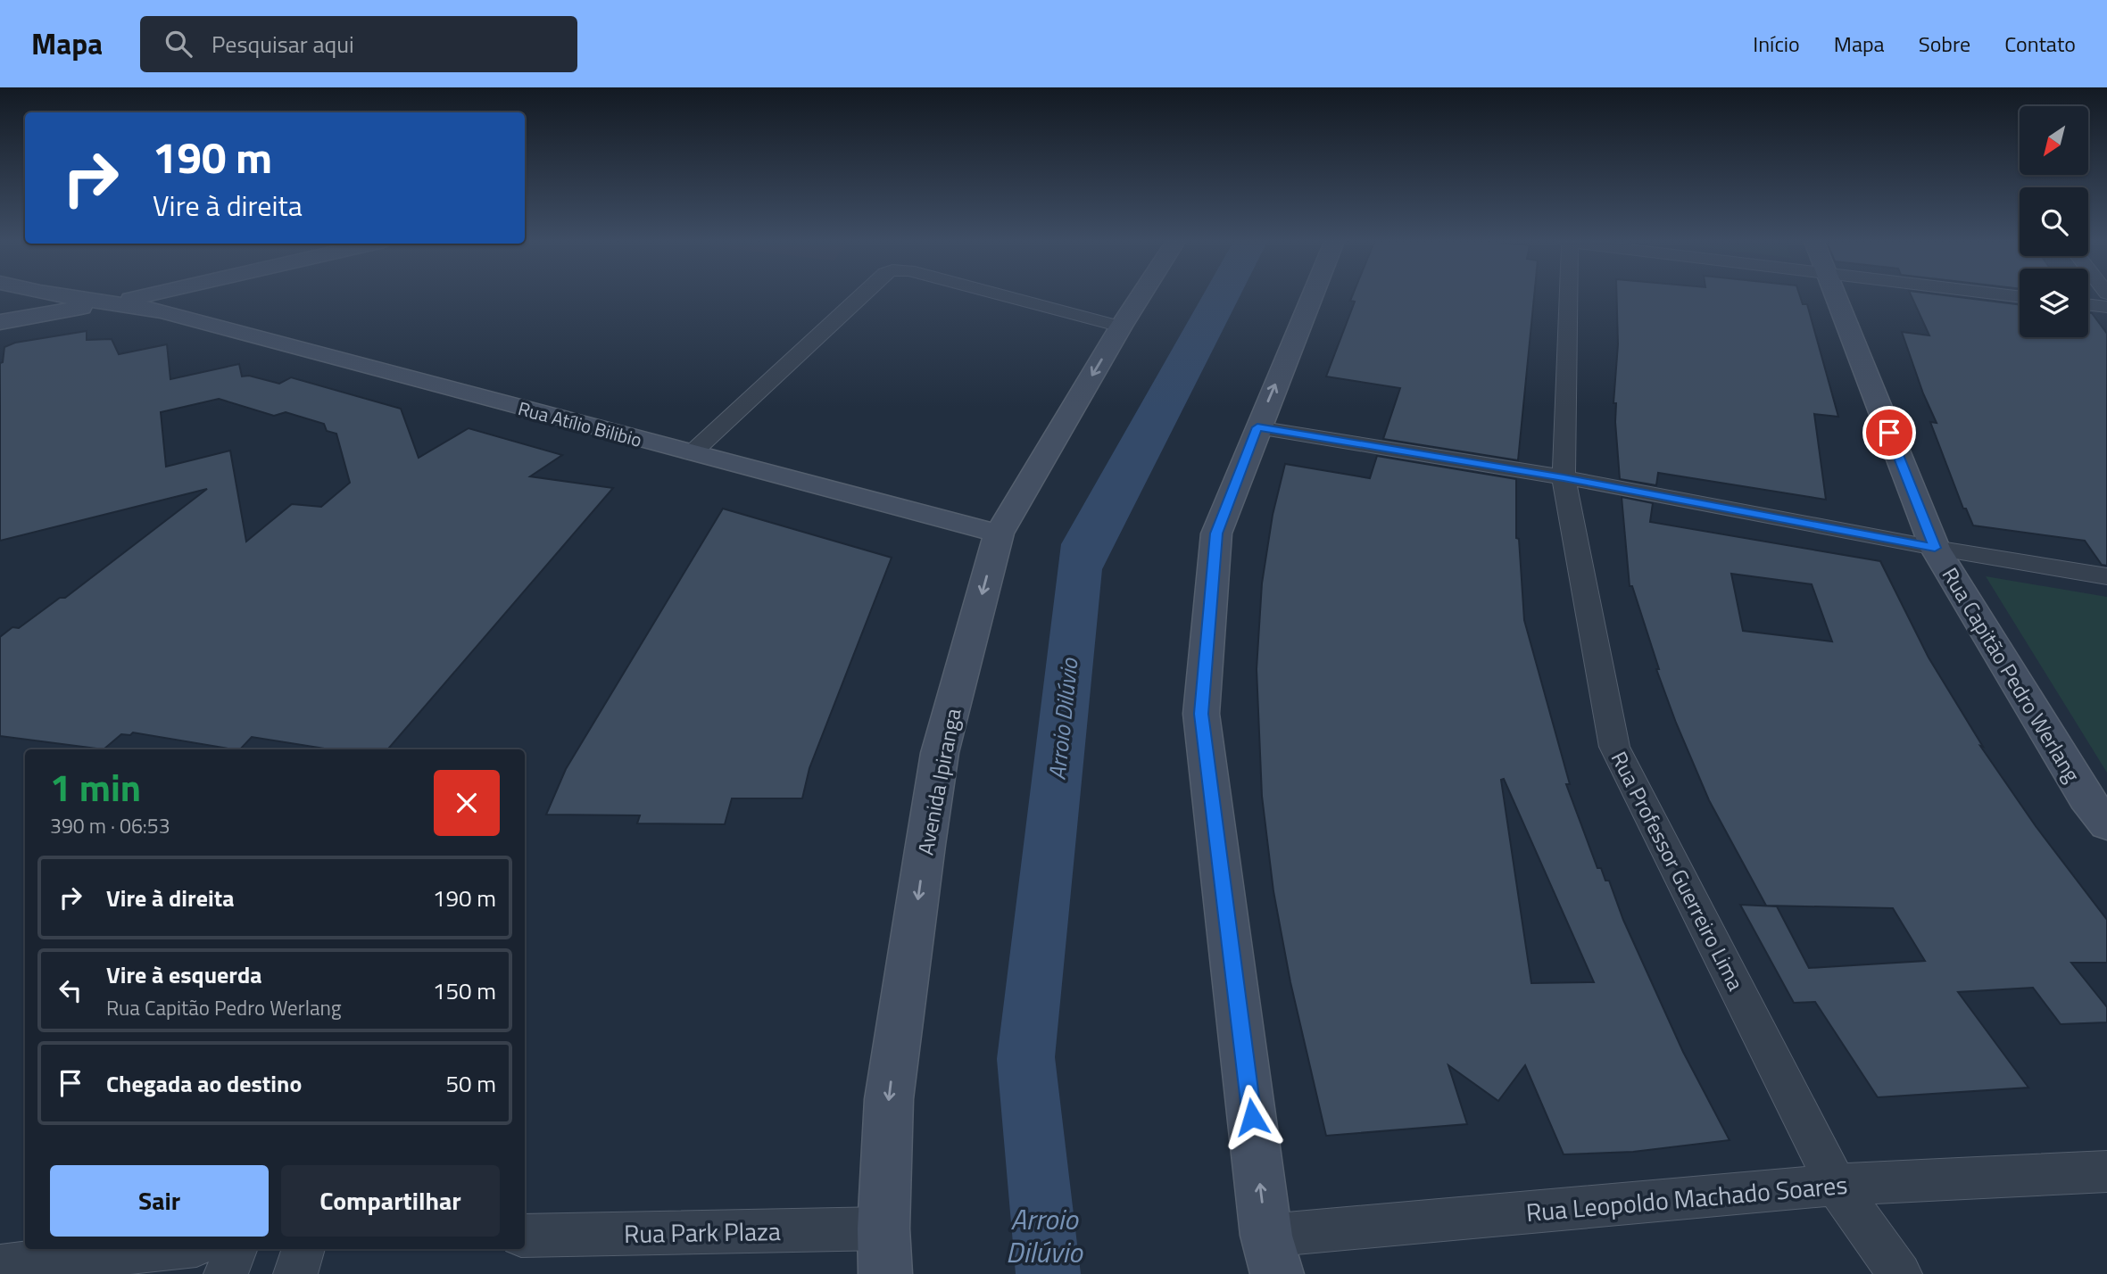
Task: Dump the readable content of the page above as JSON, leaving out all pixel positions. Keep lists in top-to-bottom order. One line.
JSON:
{"streets":{"main road":["Rua Atílio Bilibio","Rua Capitão Pedro Werlang","Avenida Ipiranga"],"street":["Rua Professor Guerreiro Lima","Rua Leopoldo Machado Soares","Rua Park Plaza"]},"crossings":[["Rua Atílio Bilibio","Avenida Ipiranga"],["Avenida Ipiranga","Rua Park Plaza"],["Rua Professor Guerreiro Lima","Rua Leopoldo Machado Soares"]],"water":["Arroio Dilúvio"],"north":"bottom left","page":{"header":"Mapa","search":"Pesquisar aqui","nav":["Início","Mapa","Sobre","Contato"],"turn":["190 m","Vire à direita"],"heading":["1 min","390 m · 06:53"],"list":[{"name":"Vire à direita","value":"190 m"},{"name":"Vire à esquerda","note":"Rua Capitão Pedro Werlang","value":"150 m"},{"name":"Chegada ao destino","value":"50 m"}],"buttons":["Sair","Compartilhar"]}}
